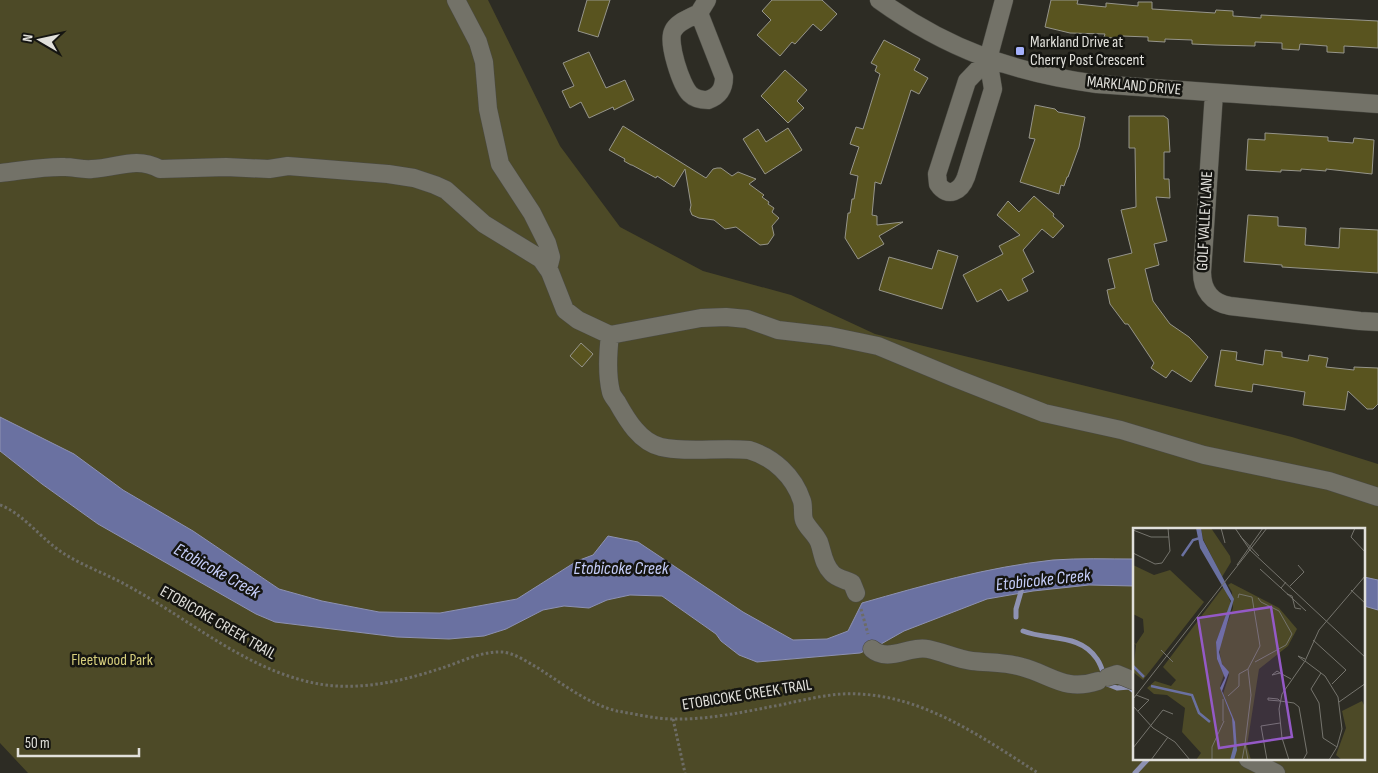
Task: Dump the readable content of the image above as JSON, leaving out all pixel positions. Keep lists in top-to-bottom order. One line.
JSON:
{"streets":{"street":["MARKLAND DRIVE","GOLF VALLEY LANE"],"path":["ETOBICOKE CREEK TRAIL"]},"crossings":[["MARKLAND DRIVE","GOLF VALLEY LANE"]],"water":["Etobicoke Creek"],"parks":["Fleetwood Park"],"places":{"transit":["Markland Drive at Cherry Post Crescent"]},"scale_bar":"50 m","north":"left"}
